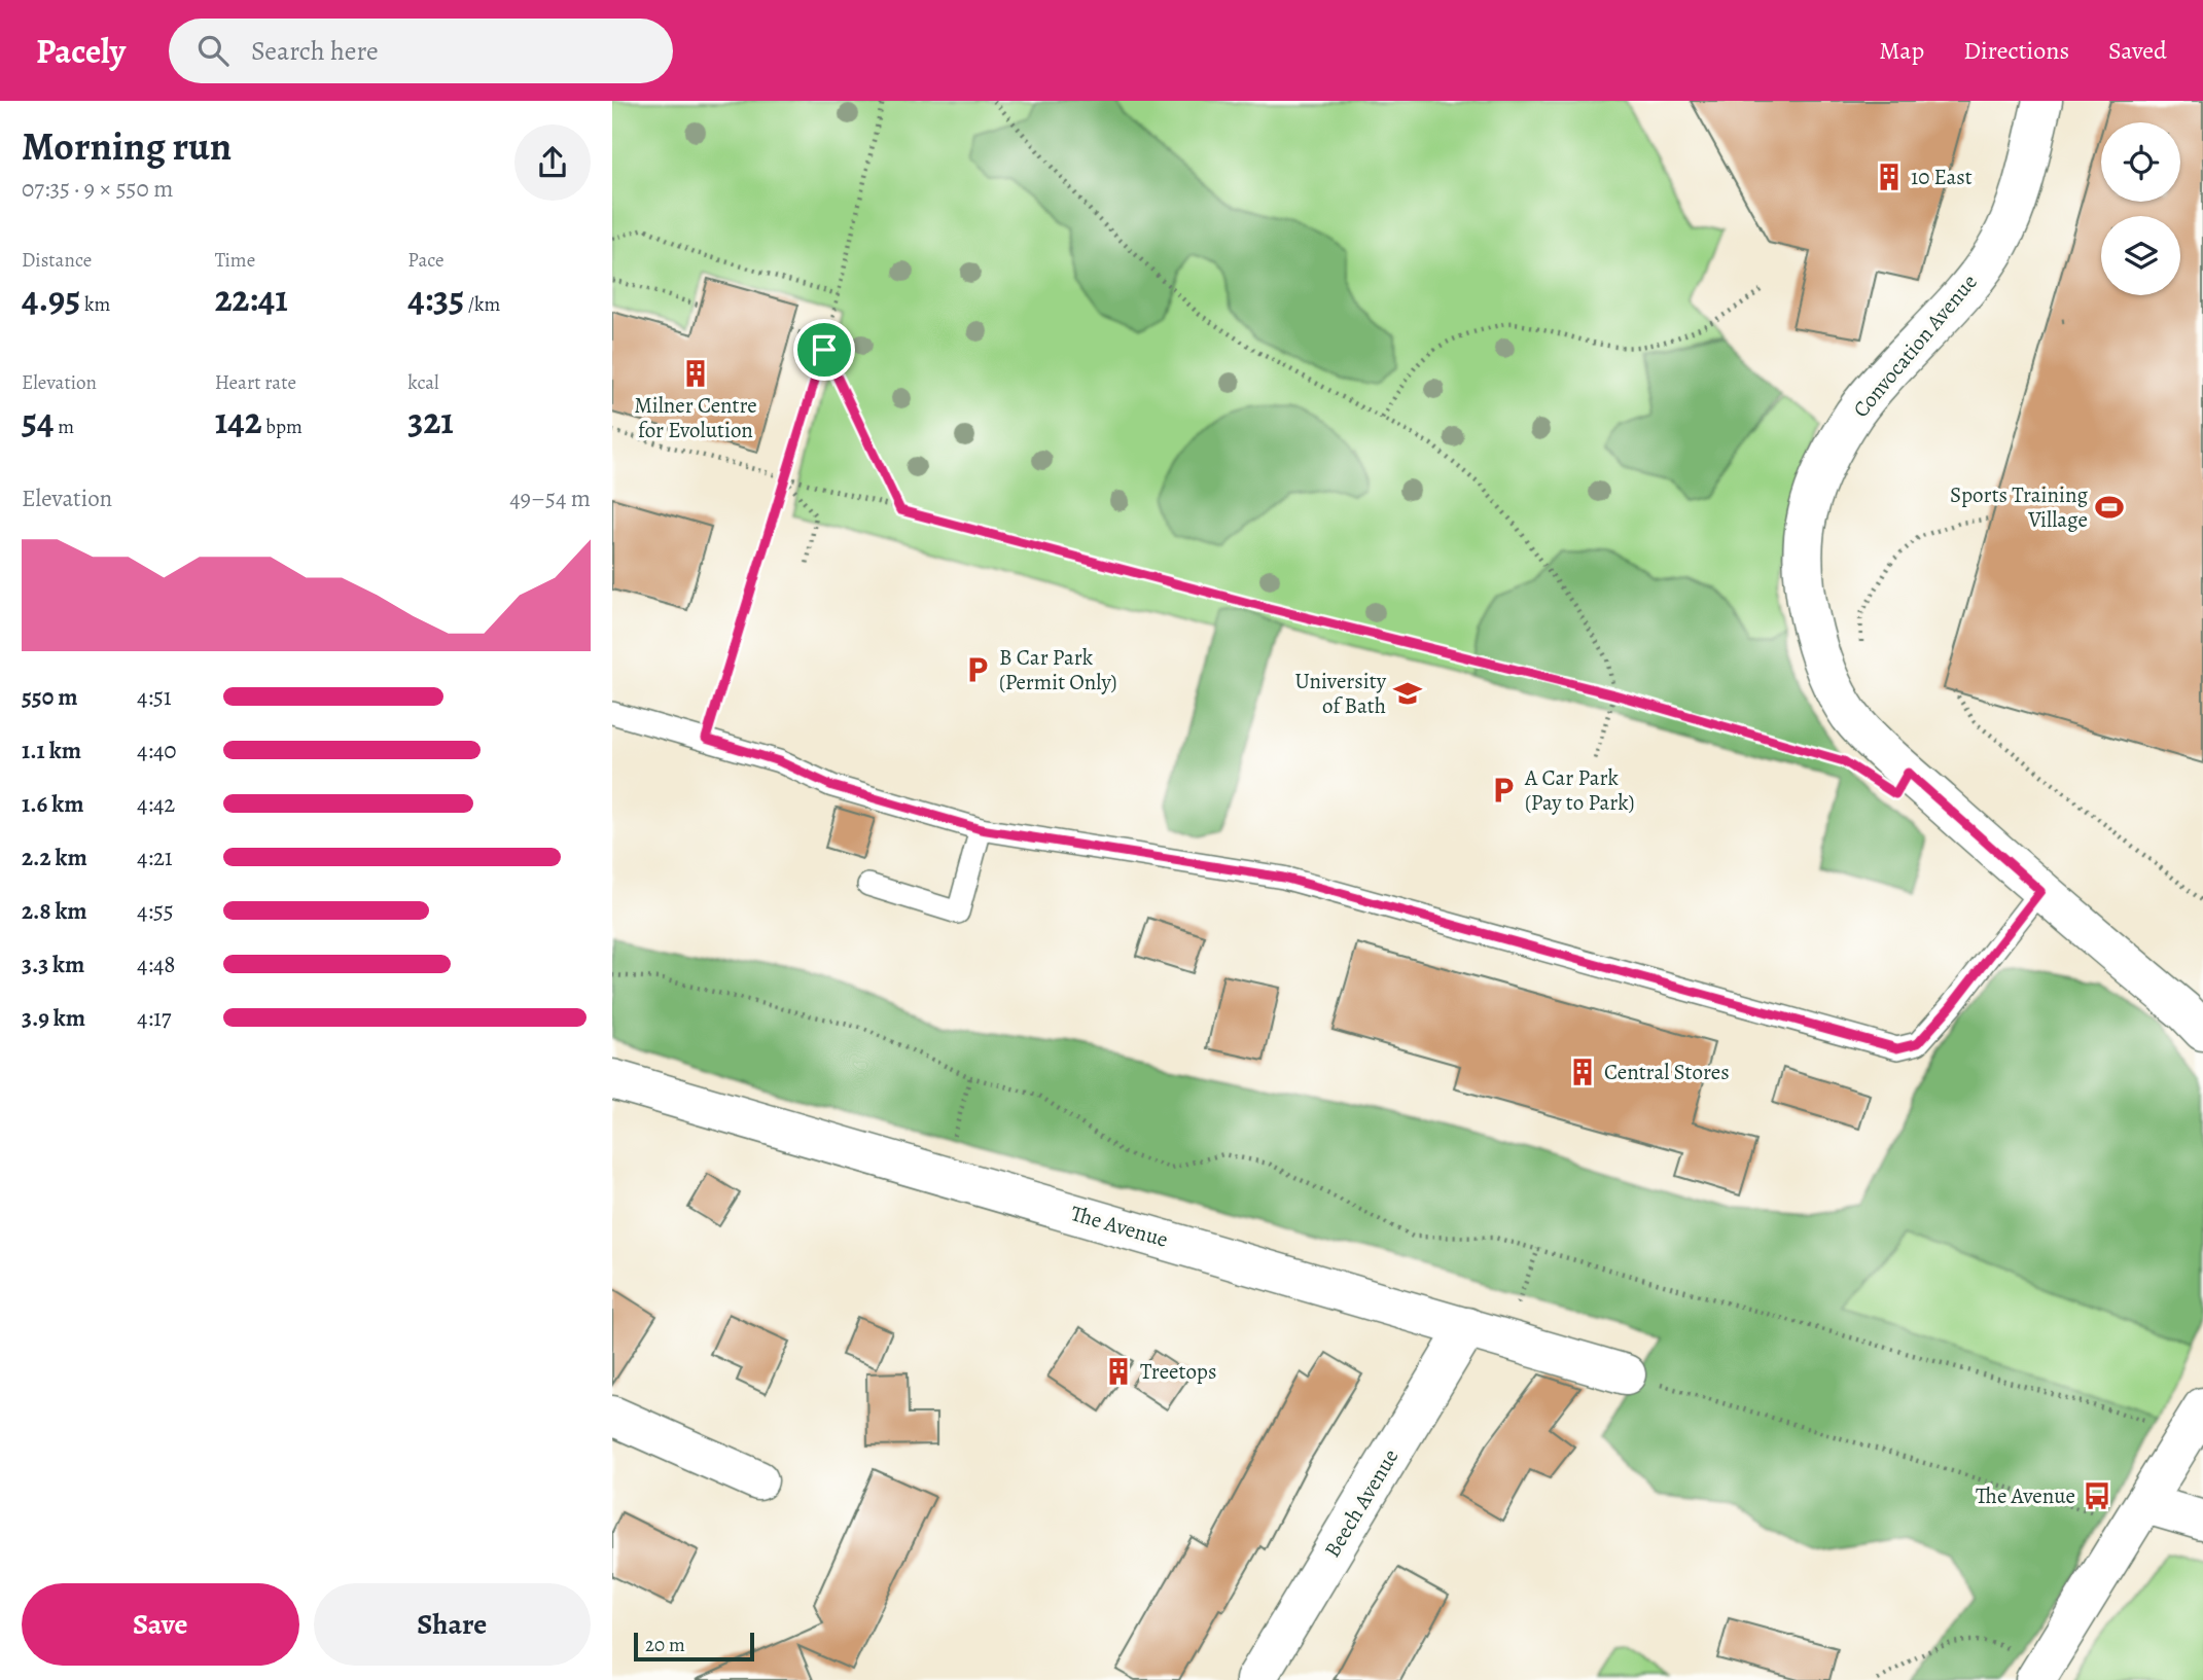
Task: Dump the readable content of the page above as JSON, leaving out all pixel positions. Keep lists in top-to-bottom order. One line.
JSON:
{"streets":{"street":["Convocation Avenue","The Avenue","Beech Avenue"]},"crossings":[["The Avenue","Beech Avenue"]],"places":{"building":["10 East","Milner Centre for Evolution","Central Stores","Treetops"],"sports":["Sports Training Village"],"parking":["B Car Park (Permit Only)","A Car Park (Pay to Park)"],"school or university":["University of Bath"],"bus stop":["The Avenue"]},"scale_bar":"20 m","page":{"header":"Pacely","search":"Search here","nav":["Map","Directions","Saved"],"heading":["Morning run","07:35 · 9 × 550 m"],"stats":[["Distance","4.95 km"],["Time","22:41"],["Pace","4:35 /km"],["Elevation","54 m"],["Heart rate","142 bpm"],["kcal","321"]],"chart":["Elevation","49–54 m"],"list":[{"name":"550 m","note":"4:51"},{"name":"1.1 km","note":"4:40"},{"name":"1.6 km","note":"4:42"},{"name":"2.2 km","note":"4:21"},{"name":"2.8 km","note":"4:55"},{"name":"3.3 km","note":"4:48"},{"name":"3.9 km","note":"4:17"}],"buttons":["Save","Share"],"scale":"20 m"}}
